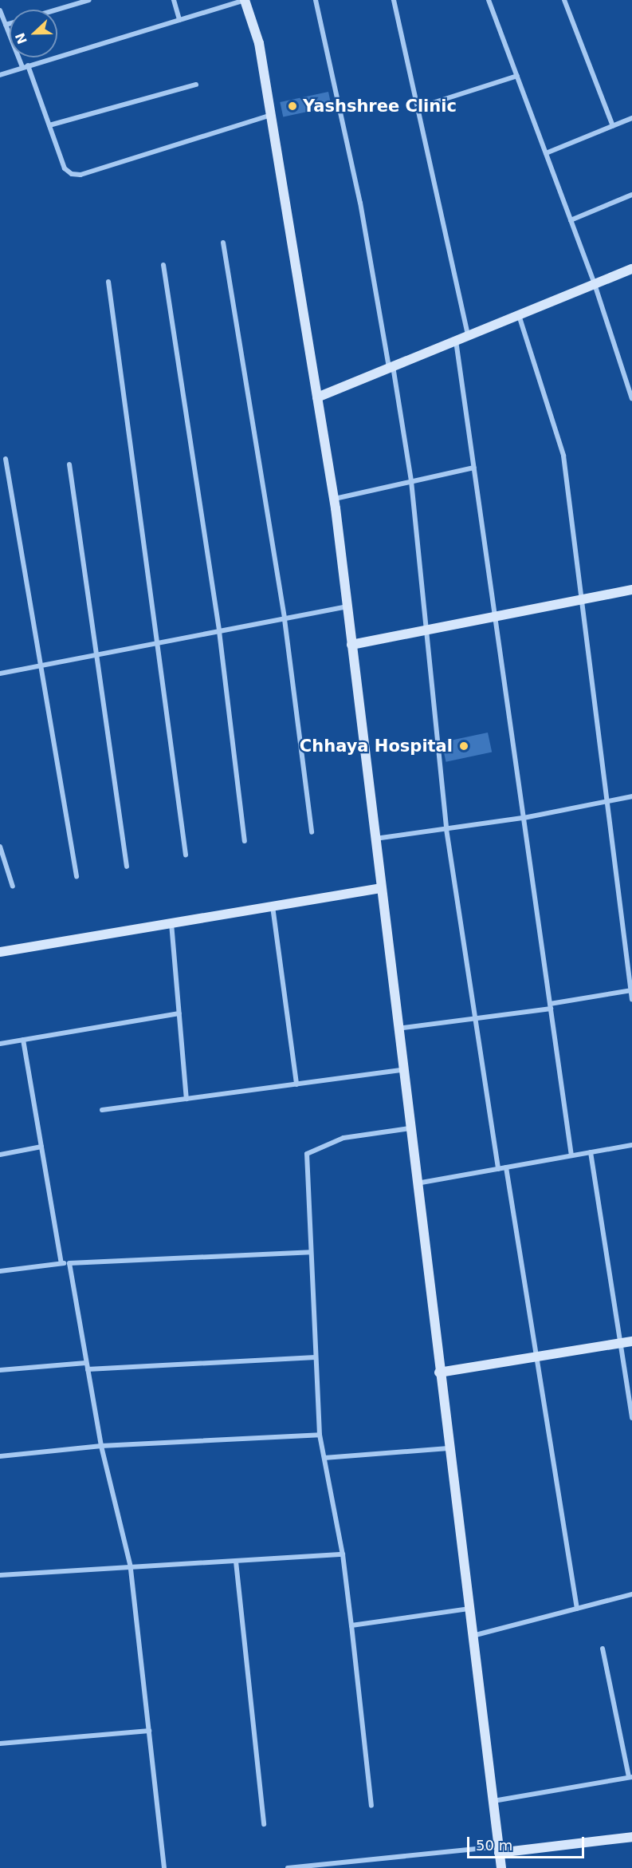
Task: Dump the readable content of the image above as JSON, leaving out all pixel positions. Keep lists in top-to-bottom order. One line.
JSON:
{"places":["Yashshree Clinic","Chhaya Hospital"],"scale_bar":"50 m","north":"left"}
